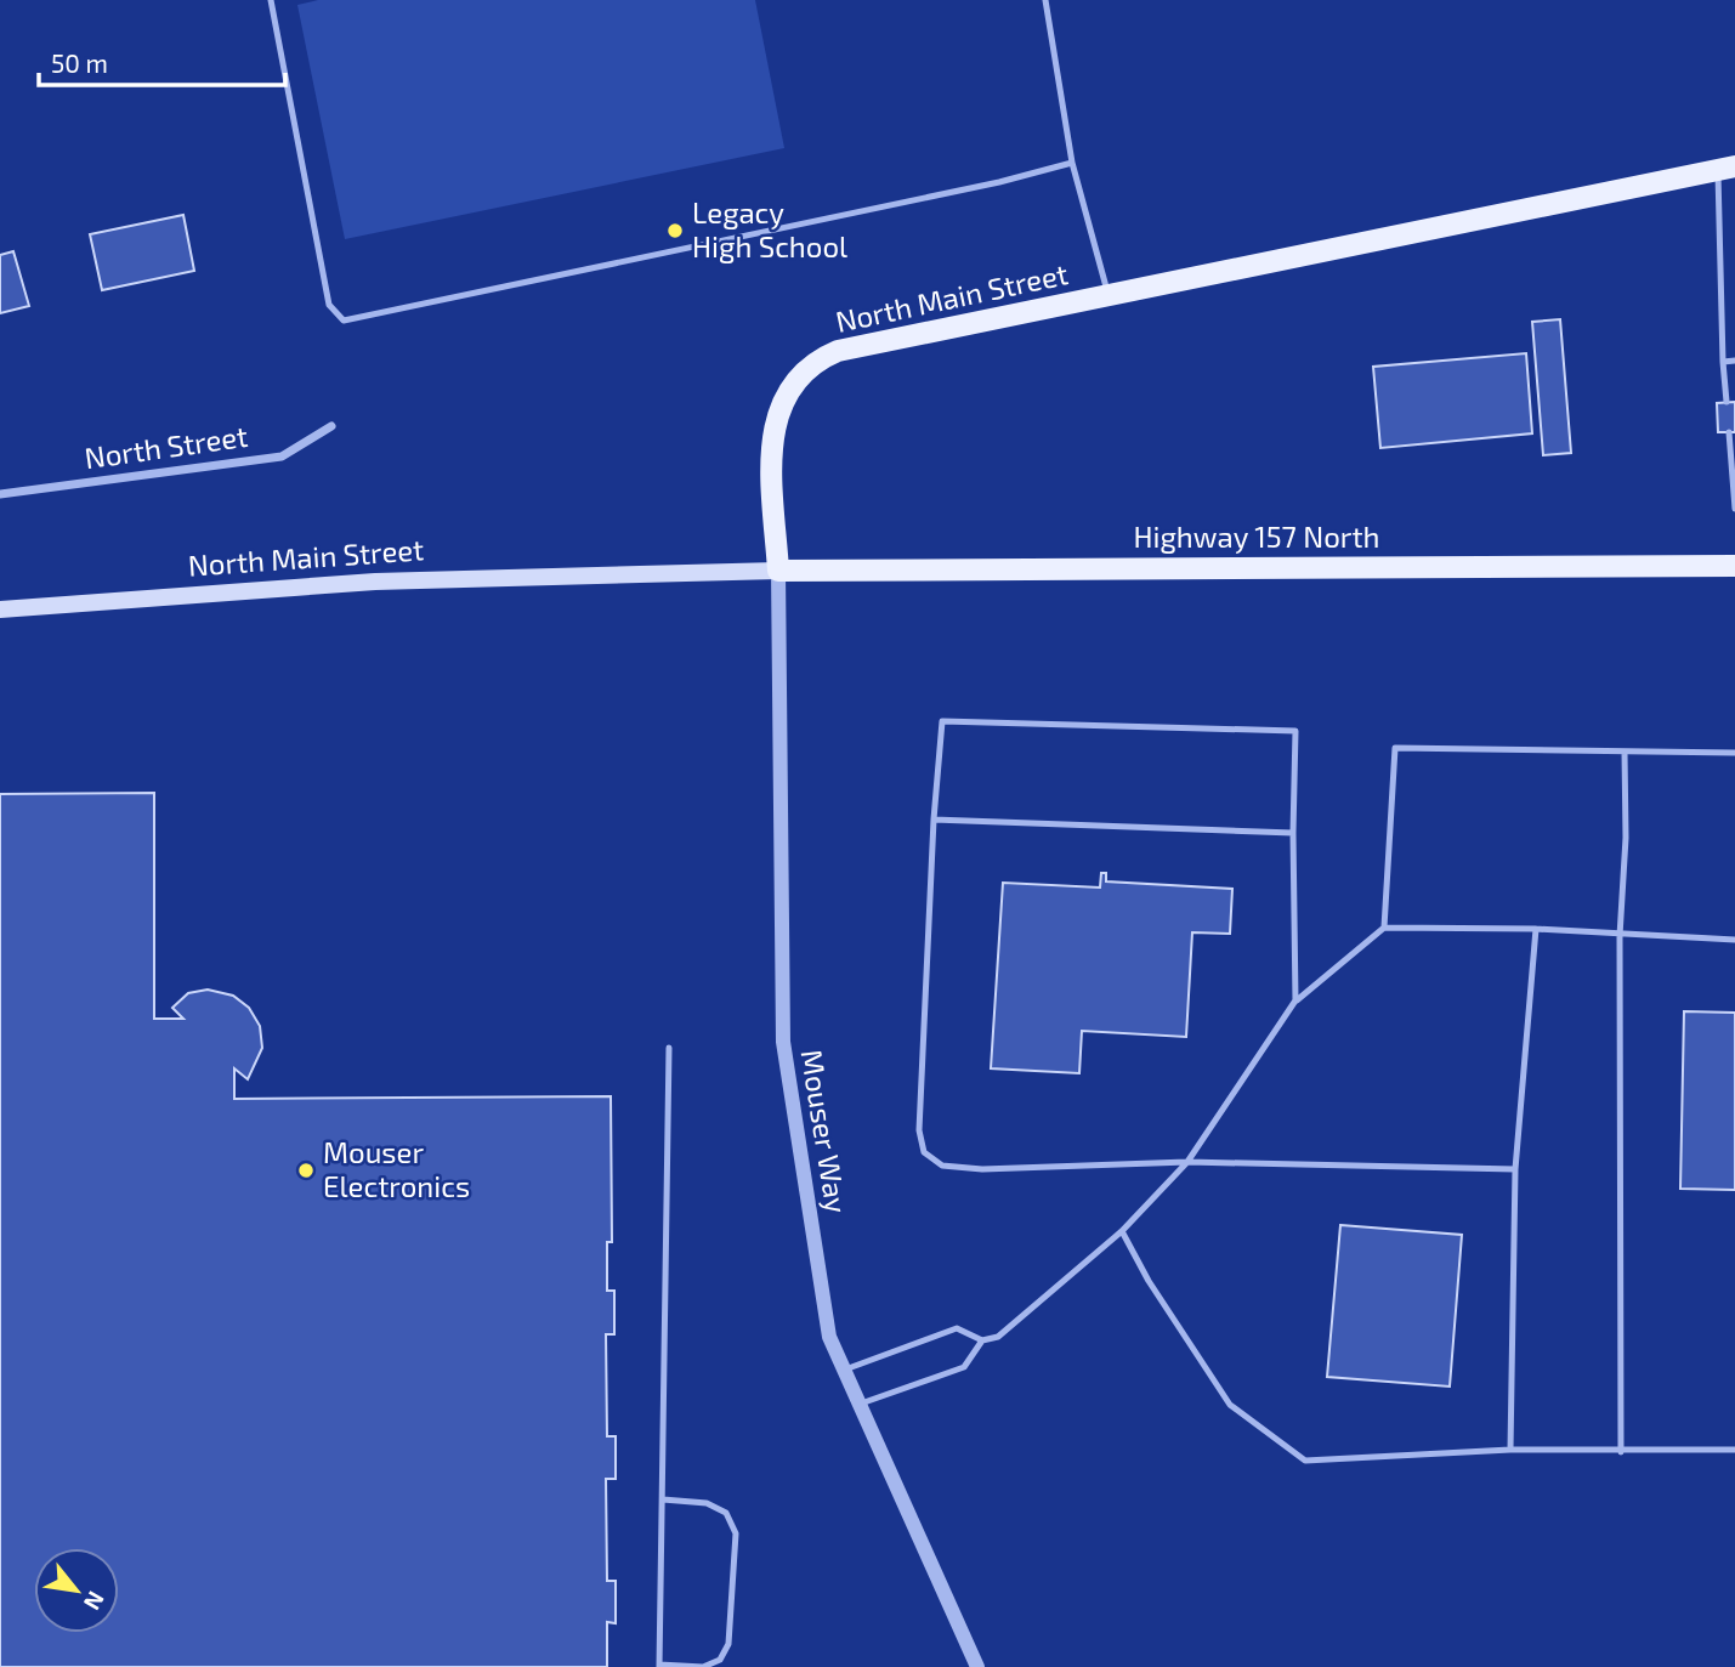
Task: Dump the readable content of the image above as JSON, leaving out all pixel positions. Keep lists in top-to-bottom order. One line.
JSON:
{"streets":{"main road":["North Main Street","Highway 157 North"],"street":["North Street","Mouser Way"]},"crossings":[["North Main Street","Highway 157 North"],["North Main Street","Mouser Way"],["Highway 157 North","Mouser Way"]],"places":["Legacy High School","Mouser Electronics"],"scale_bar":"50 m","north":"bottom right"}
